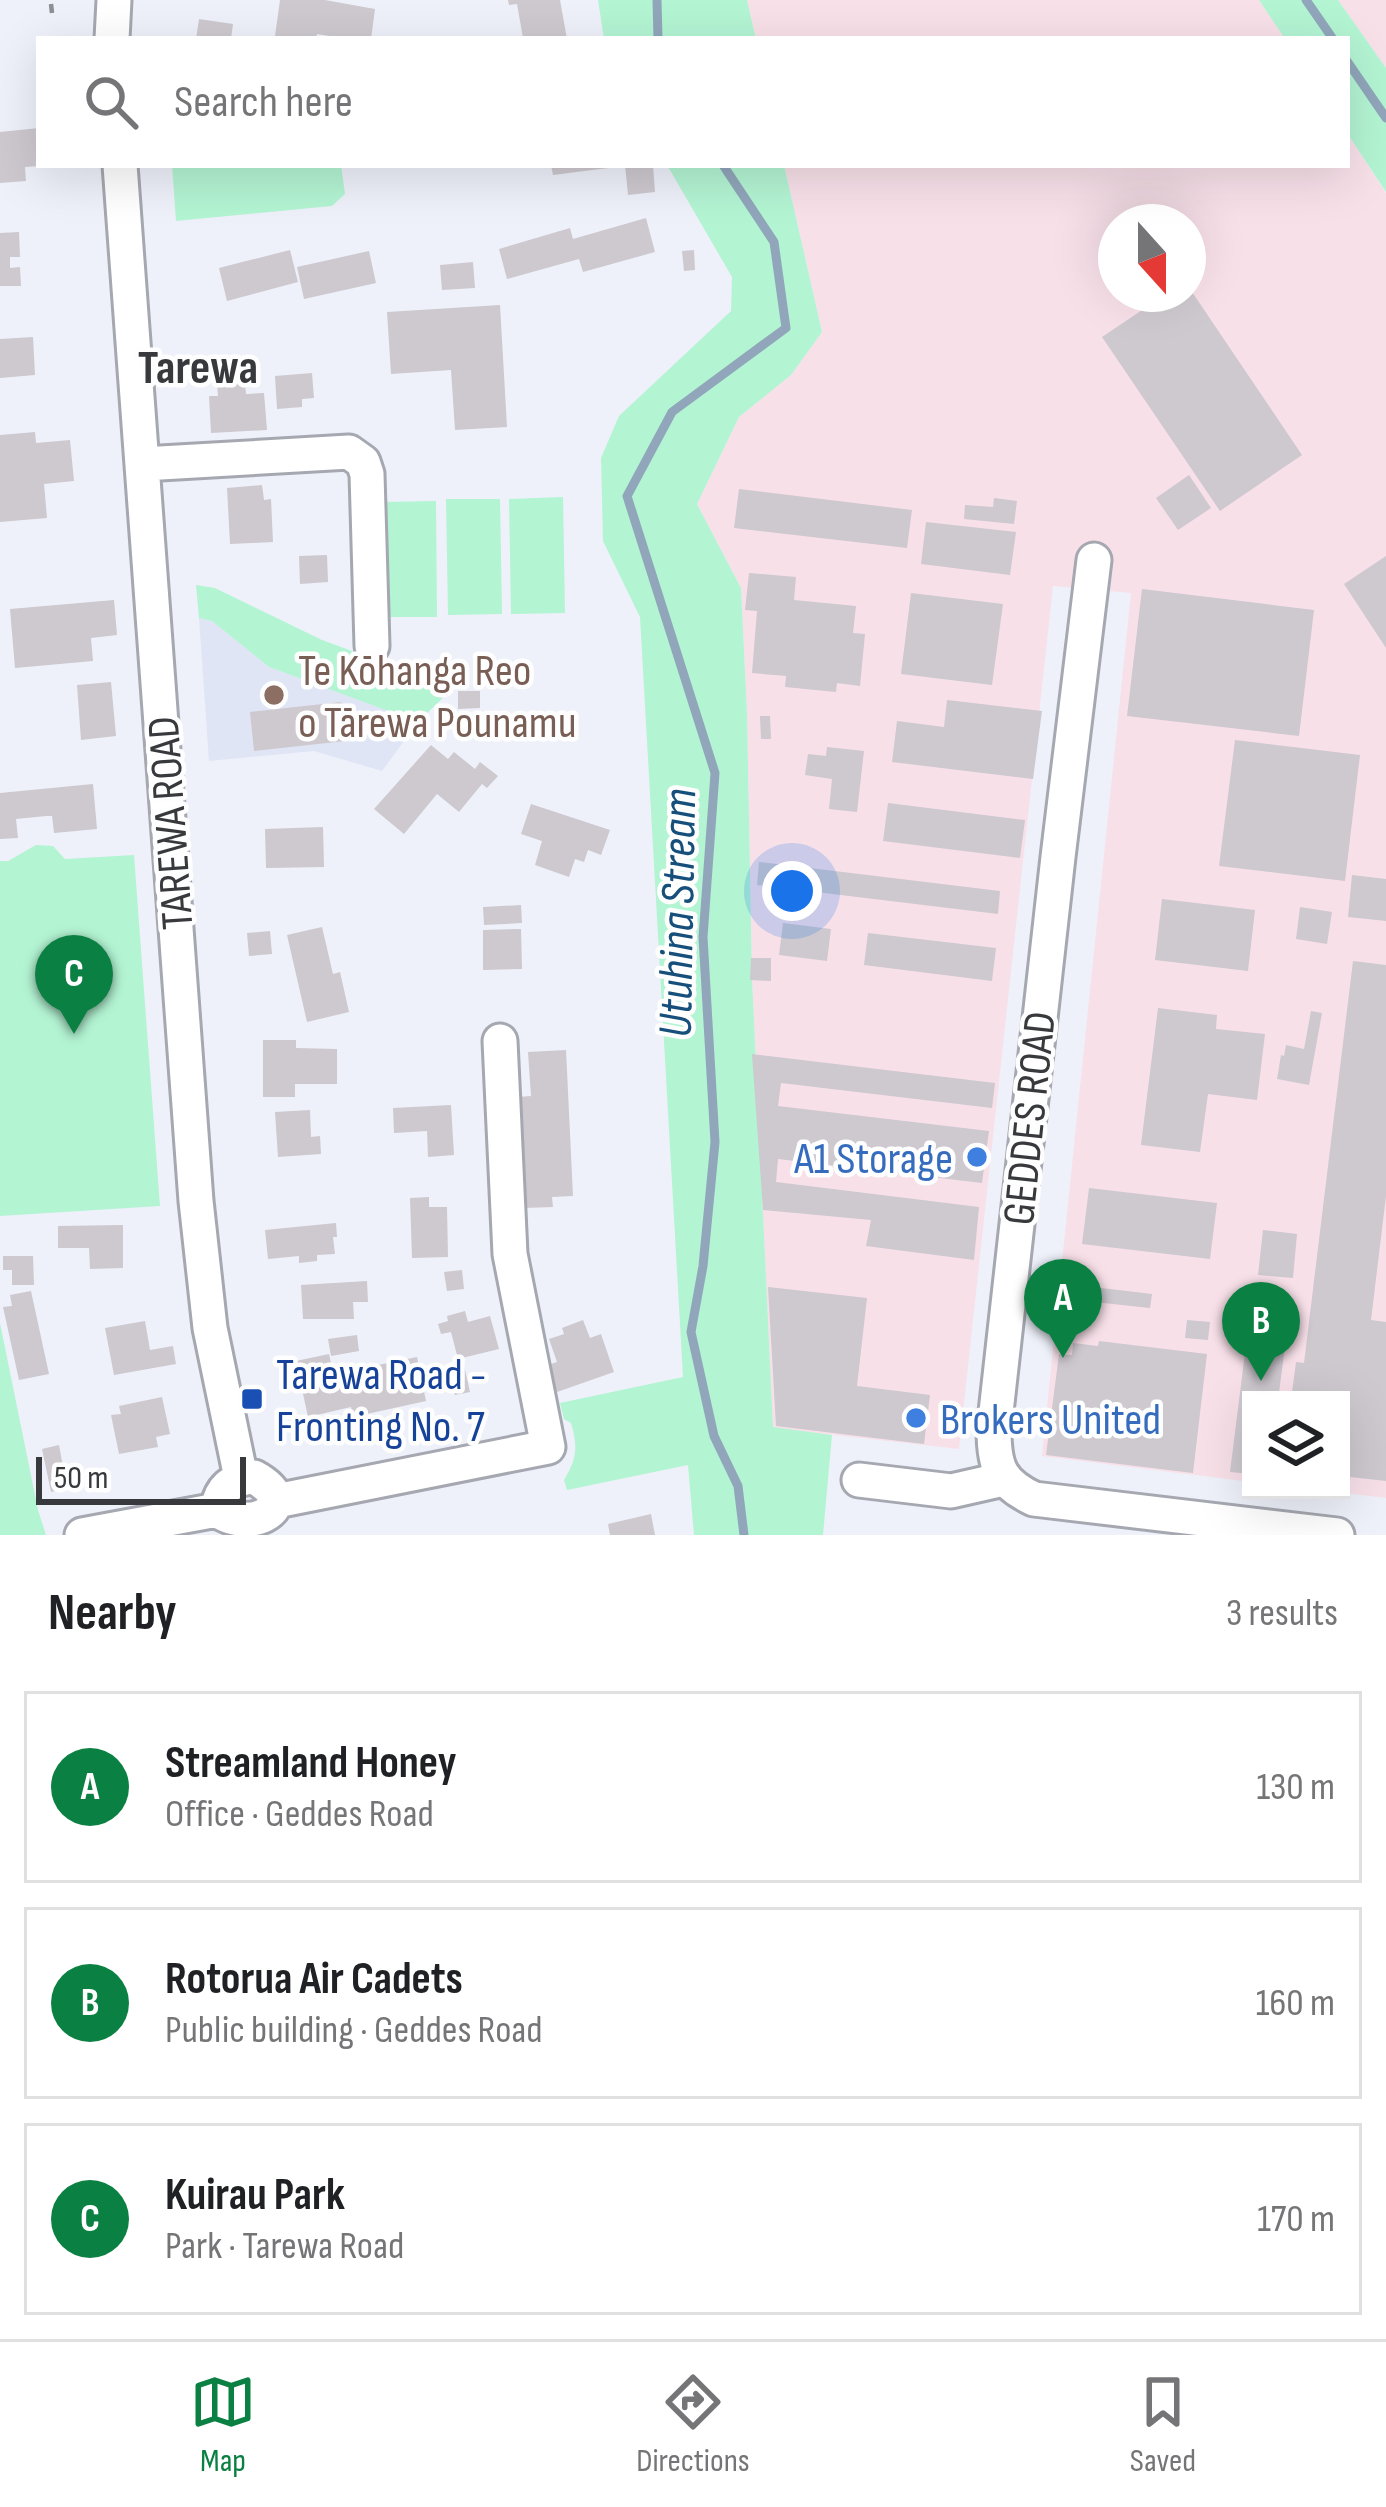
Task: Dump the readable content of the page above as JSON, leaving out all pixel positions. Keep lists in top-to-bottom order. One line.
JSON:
{"streets":{"street":["TAREWA ROAD","GEDDES ROAD"]},"districts":["Tarewa"],"water":["Utuhina Stream"],"places":{"other":["Te Kōhanga Reo o Tārewa Pounamu","A1 Storage","Brokers United"],"transit":["Tarewa Road - Fronting No. 7"]},"scale_bar":"50 m","north":"bottom","page":{"search":"Search here","pins":["C","A","B"],"scale":"50 m","heading":["Nearby","3 results"],"list":[{"mark":"A","name":"Streamland Honey","note":"Office · Geddes Road","value":"130 m"},{"mark":"B","name":"Rotorua Air Cadets","note":"Public building · Geddes Road","value":"160 m"},{"mark":"C","name":"Kuirau Park","note":"Park · Tarewa Road","value":"170 m"}],"nav":["Map","Directions","Saved"]}}
